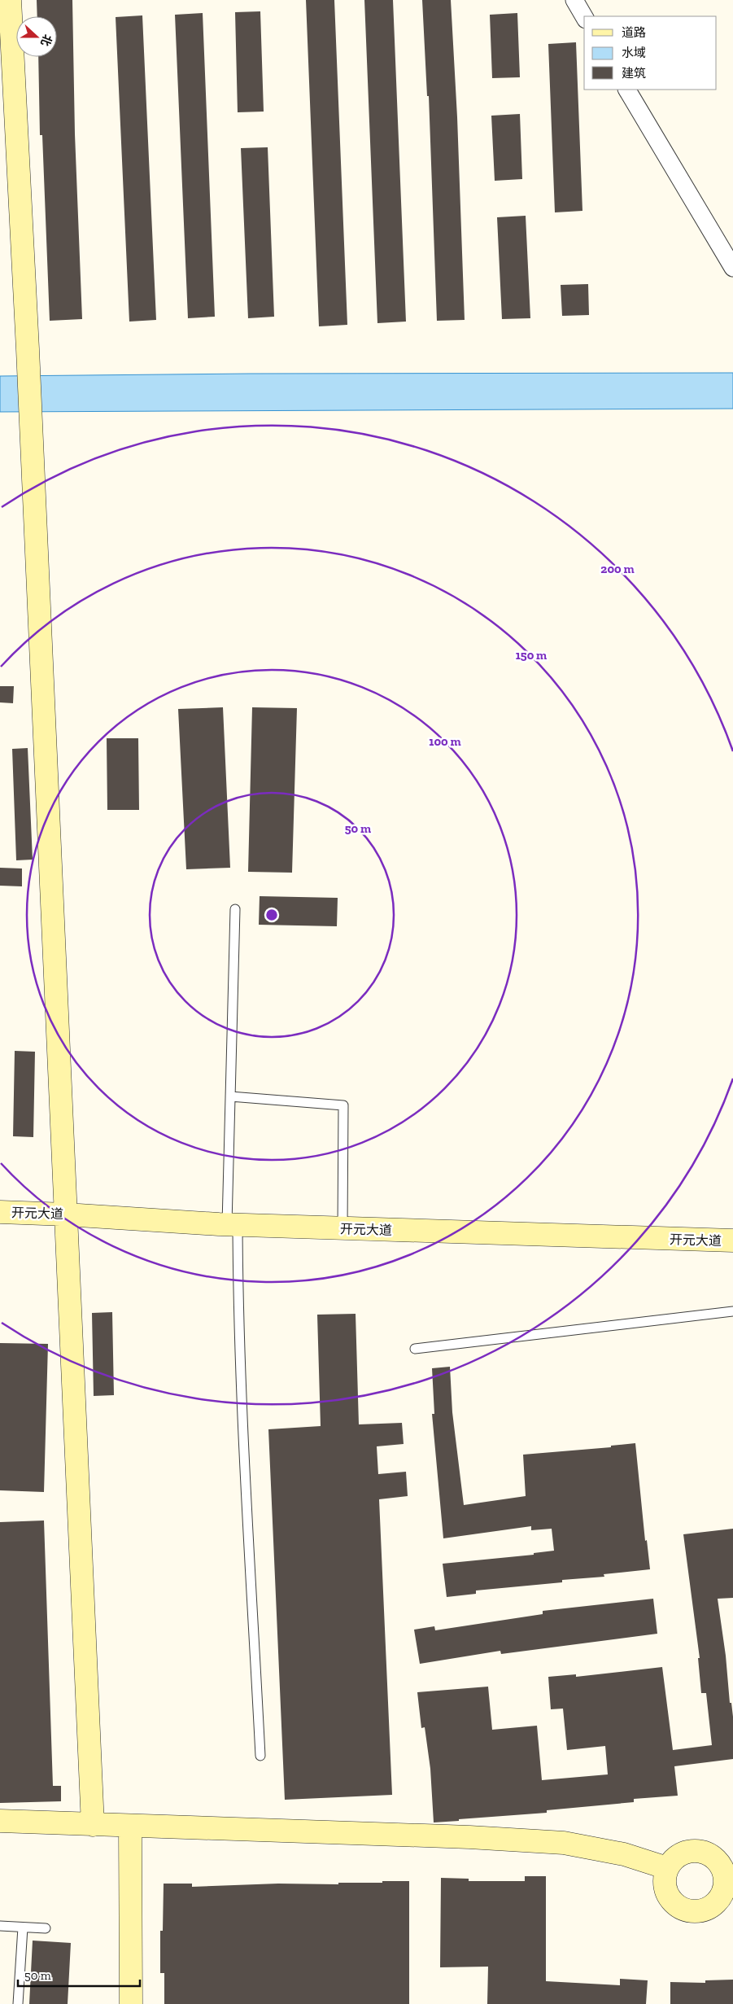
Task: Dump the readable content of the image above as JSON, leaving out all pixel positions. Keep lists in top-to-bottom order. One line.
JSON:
{"streets":{"street":["开元大道"]},"legend":["道路","水域","建筑"],"scale_bar":"50 m","north":"right","rings":["200 m","150 m","100 m","50 m"]}
